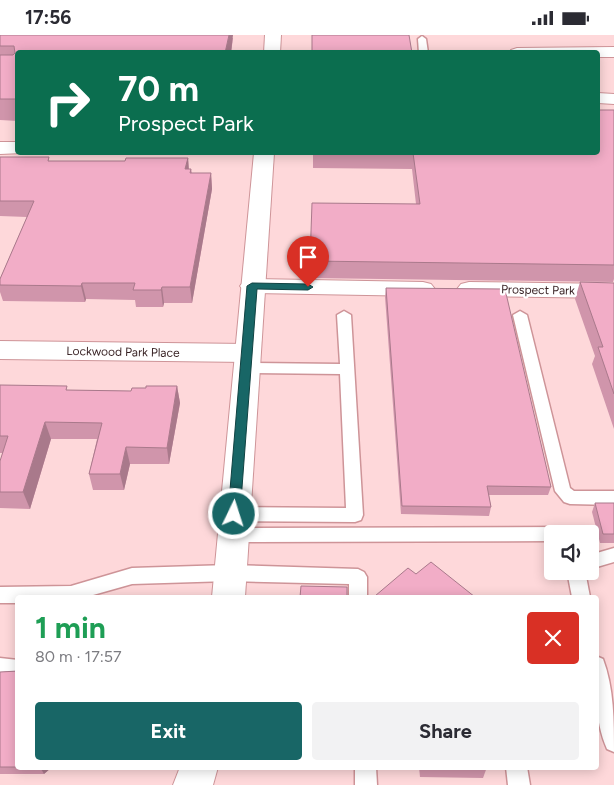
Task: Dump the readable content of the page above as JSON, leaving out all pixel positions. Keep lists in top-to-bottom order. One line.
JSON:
{"streets":{"street":["Prospect Park","Lockwood Park Place"]},"page":{"status":"17:56","turn":["70 m","Prospect Park"],"heading":["1 min","80 m · 17:57"],"buttons":["Exit","Share"]}}
